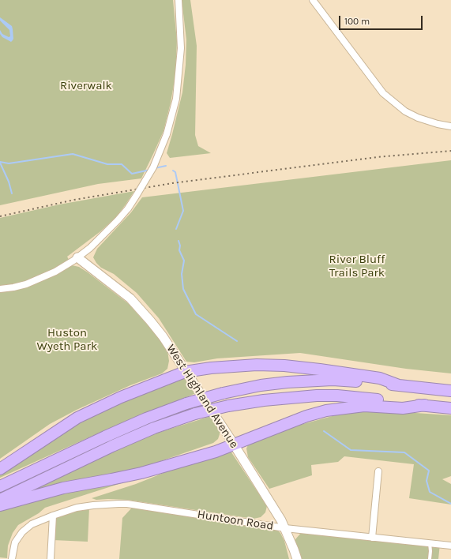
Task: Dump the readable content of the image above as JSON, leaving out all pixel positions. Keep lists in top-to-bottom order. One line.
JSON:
{"streets":{"street":["West Highland Avenue","Huntoon Road"]},"crossings":[["West Highland Avenue","Huntoon Road"]],"parks":["Riverwalk","River Bluff Trails Park","Huston Wyeth Park"],"scale_bar":"100 m"}
